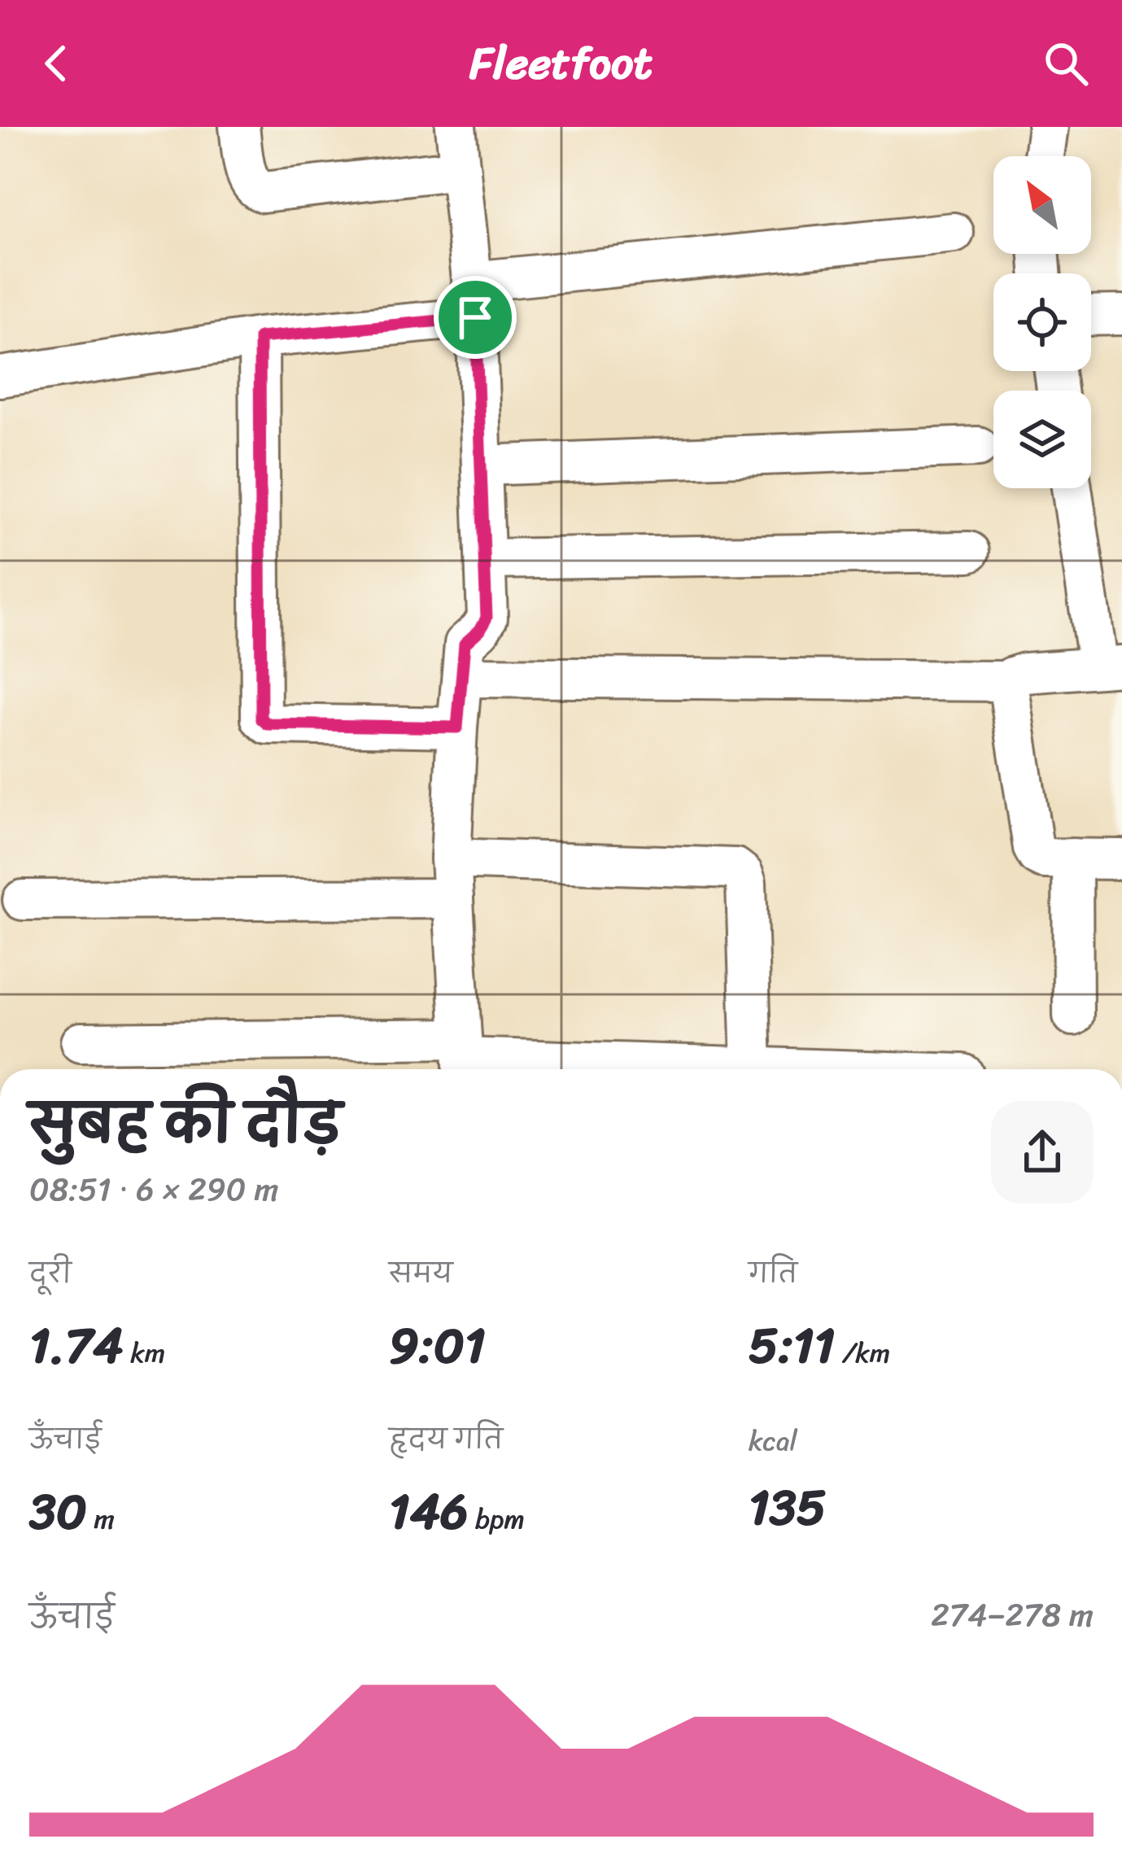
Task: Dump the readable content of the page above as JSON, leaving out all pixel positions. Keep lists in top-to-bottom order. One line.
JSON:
{"north":"top left","page":{"header":"Fleetfoot","heading":["सुबह की दौड़","08:51 · 6 × 290 m"],"stats":[["दूरी","1.74 km"],["समय","9:01"],["गति","5:11 /km"],["ऊँचाई","30 m"],["हृदय गति","146 bpm"],["kcal","135"]],"chart":["ऊँचाई","274–278 m"]}}
